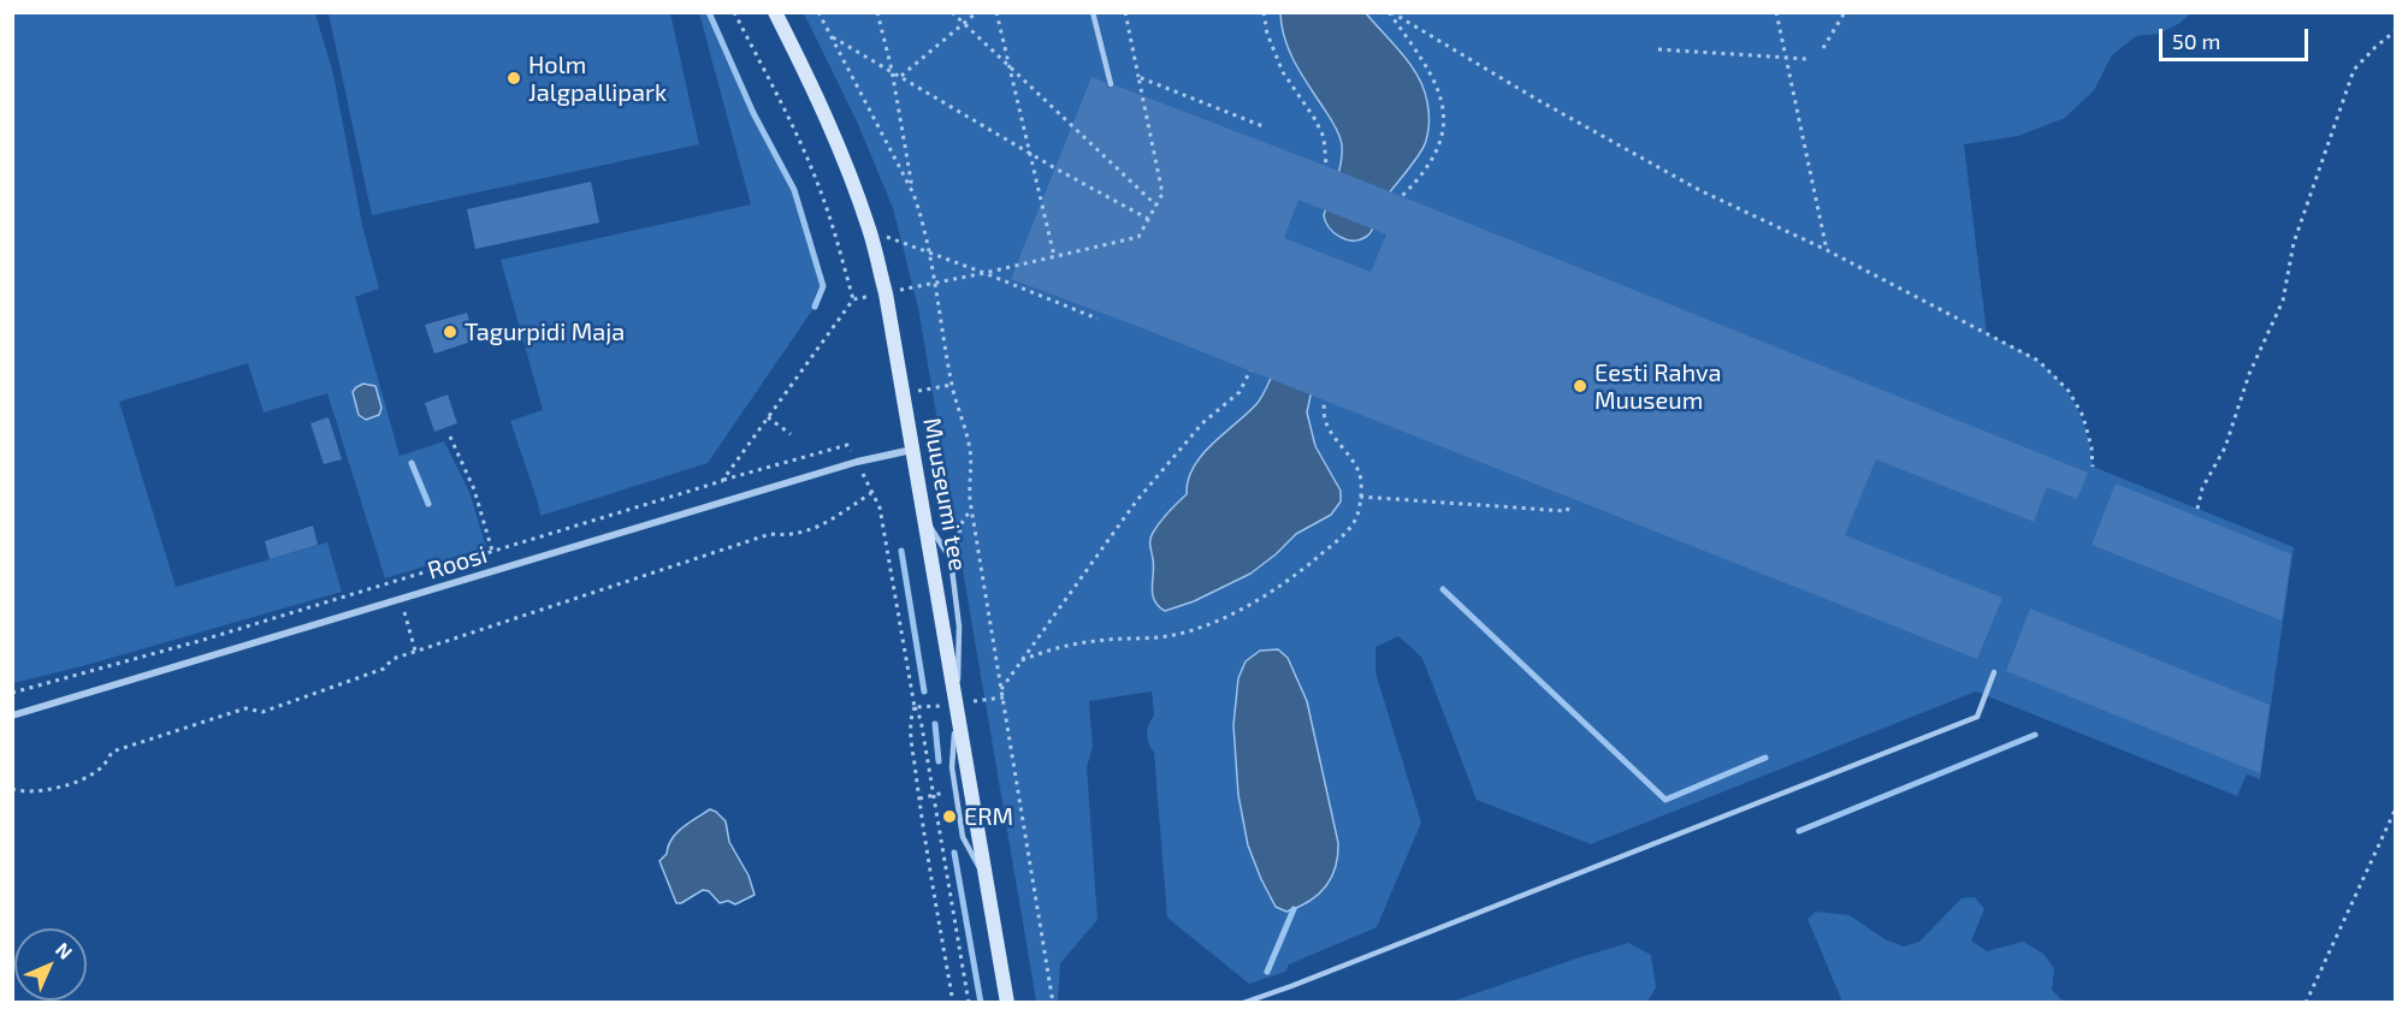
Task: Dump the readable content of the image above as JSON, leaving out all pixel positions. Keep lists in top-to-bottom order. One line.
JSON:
{"streets":{"street":["Muuseumi tee","Roosi"]},"crossings":[["Muuseumi tee","Roosi"]],"places":["Holm Jalgpallipark","Tagurpidi Maja","Eesti Rahva Muuseum","ERM"],"scale_bar":"50 m","north":"top right"}
